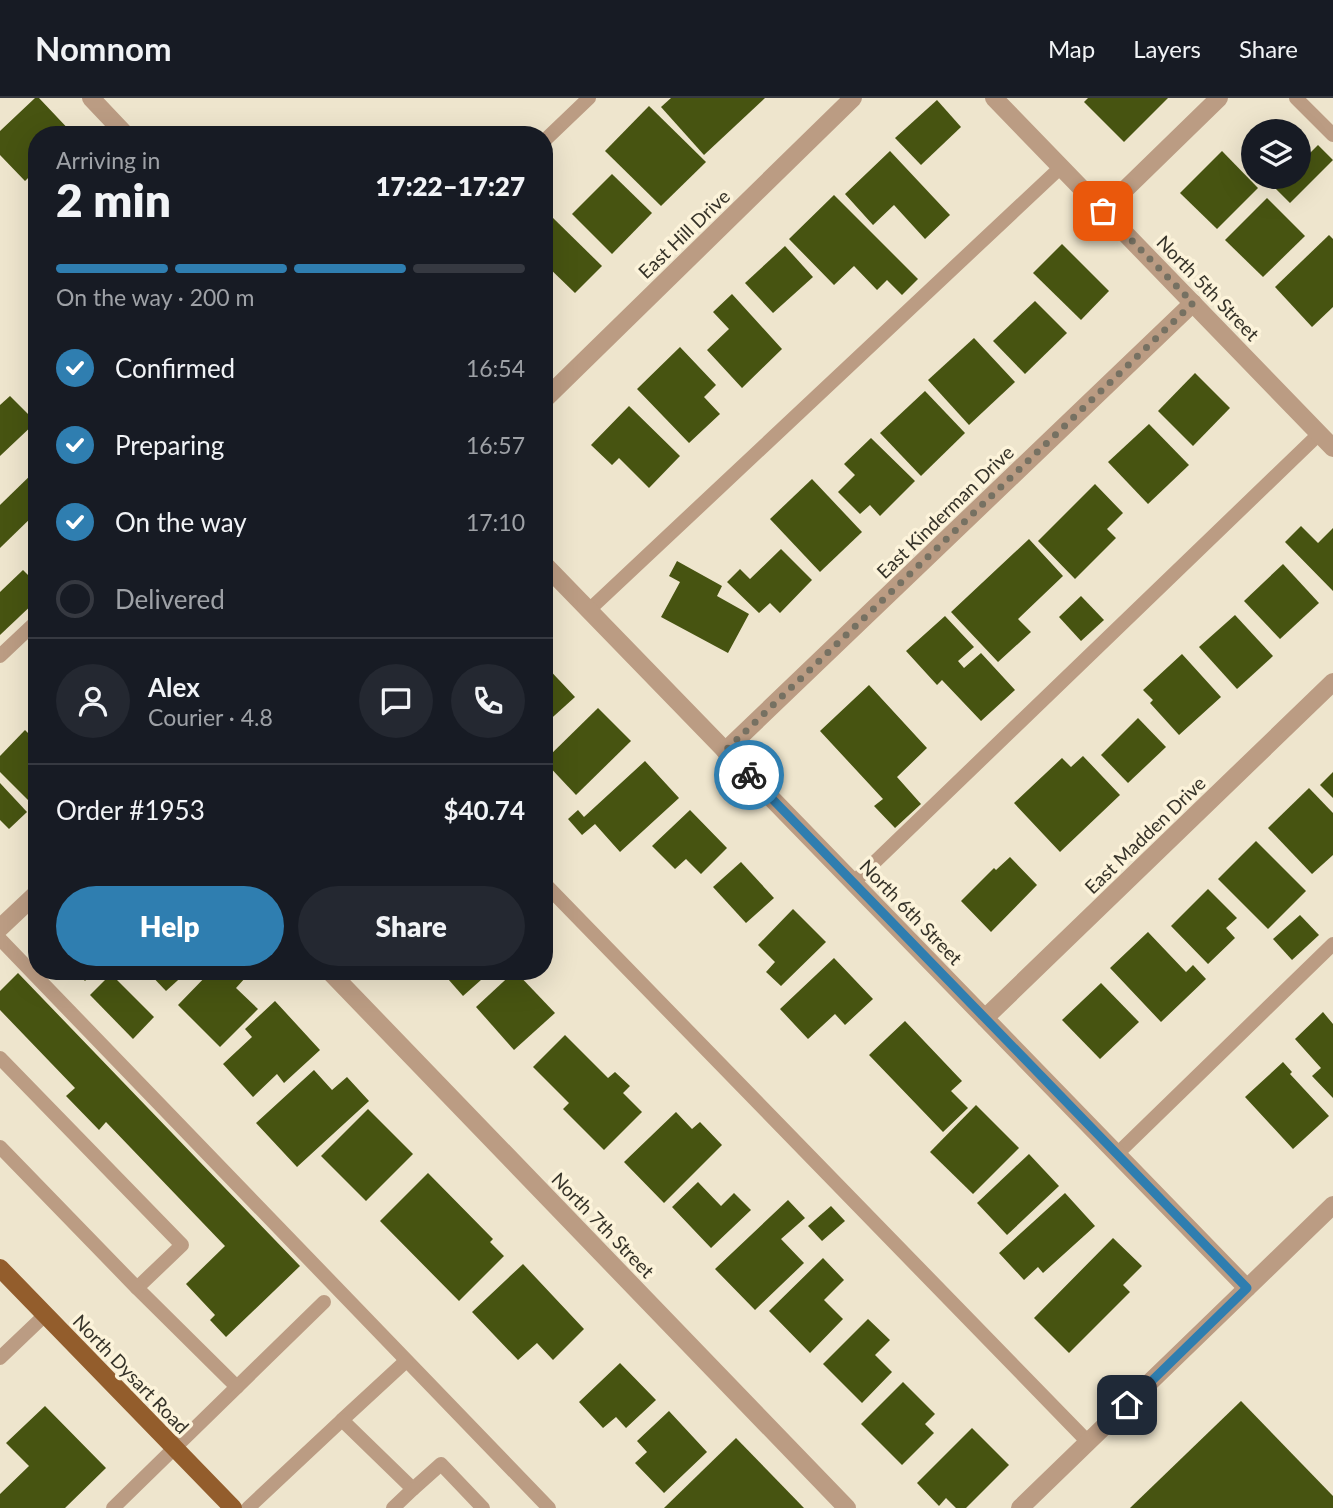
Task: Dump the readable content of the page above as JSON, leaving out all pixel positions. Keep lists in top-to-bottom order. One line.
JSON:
{"streets":{"main road":["North Dysart Road"],"street":["East Hill Drive","North 5th Street","East Kinderman Drive","East Madden Drive","North 6th Street","North 7th Street"]},"crossings":[["North 5th Street","East Kinderman Drive"],["East Kinderman Drive","North 6th Street"],["East Madden Drive","North 6th Street"]],"page":{"header":"Nomnom","nav":["Map","Layers","Share"],"heading":["2 min","Arriving in","17:22–17:27"],"panel":["Alex","Courier · 4.8","Order #1953","$40.74"],"bar":"On the way · 200 m","list":[["Confirmed","16:54"],["Preparing","16:57"],["On the way","17:10"],"Delivered"],"buttons":["Help","Share"]}}
